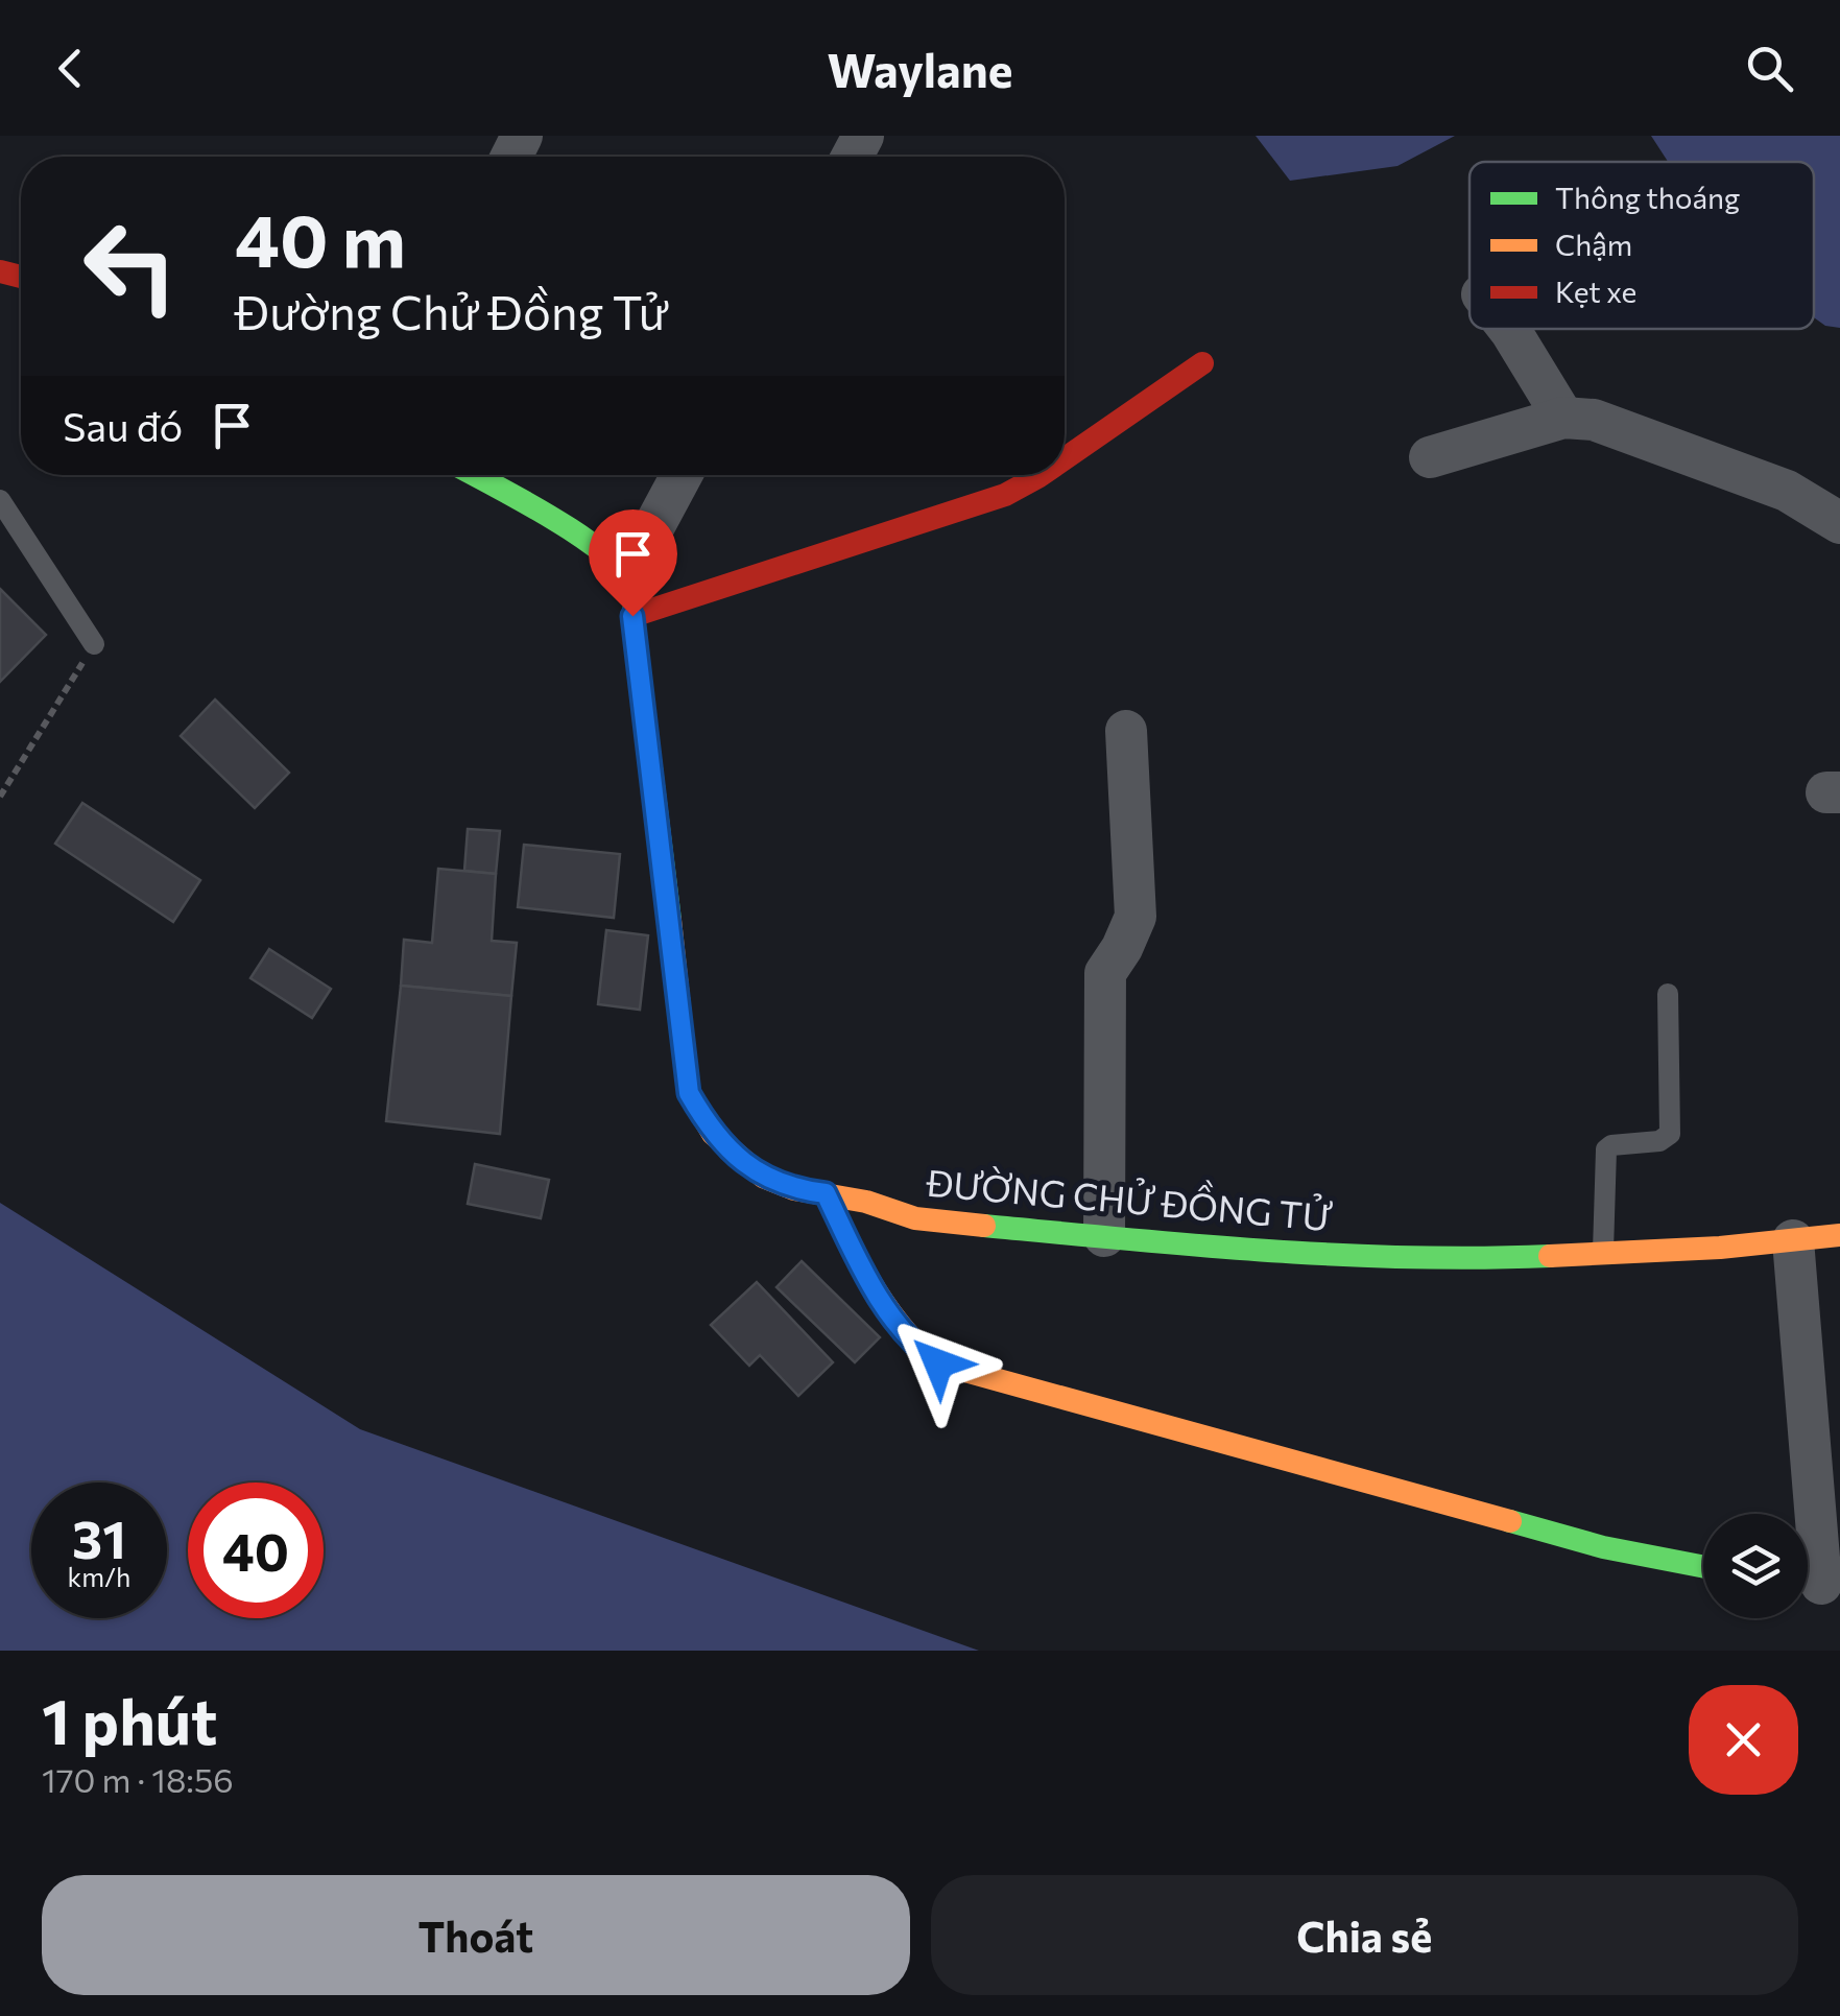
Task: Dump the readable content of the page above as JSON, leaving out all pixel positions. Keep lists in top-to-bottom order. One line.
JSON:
{"streets":{"street":["ĐƯỜNG CHỬ ĐỒNG TỬ"]},"legend":["Thông thoáng","Chậm","Kẹt xe"],"page":{"header":"Waylane","turn":["40 m","Đường Chử Đồng Tử"],"then":"Sau đó","speed":"31 km/h","limit":"40","heading":["1 phút","170 m · 18:56"],"buttons":["Thoát","Chia sẻ"]}}
